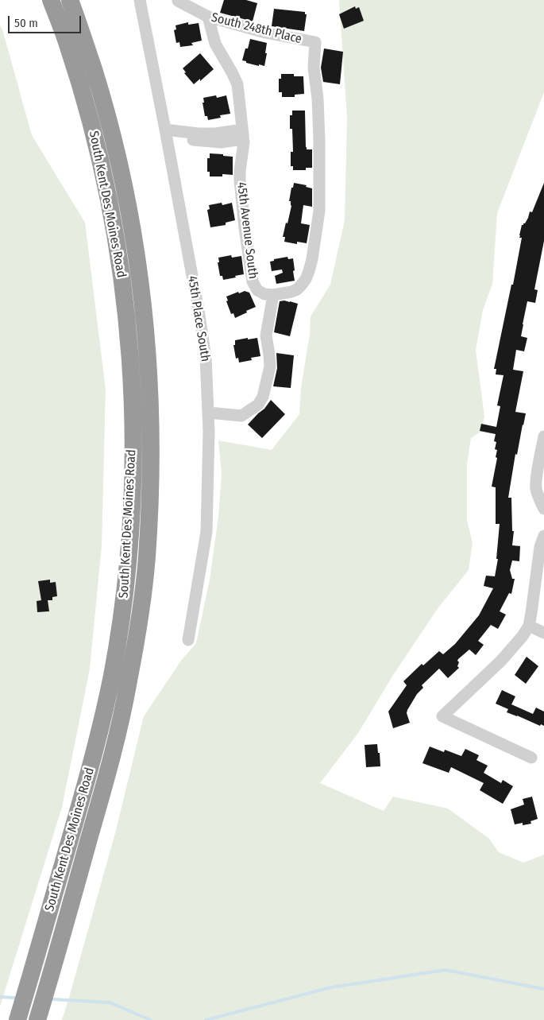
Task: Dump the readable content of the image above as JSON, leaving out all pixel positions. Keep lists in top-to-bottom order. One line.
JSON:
{"streets":{"highway":["South Kent Des Moines Road"],"street":["South 248th Place","45th Avenue South","45th Place South"]},"crossings":[["South 248th Place","45th Avenue South"]],"scale_bar":"50 m"}
